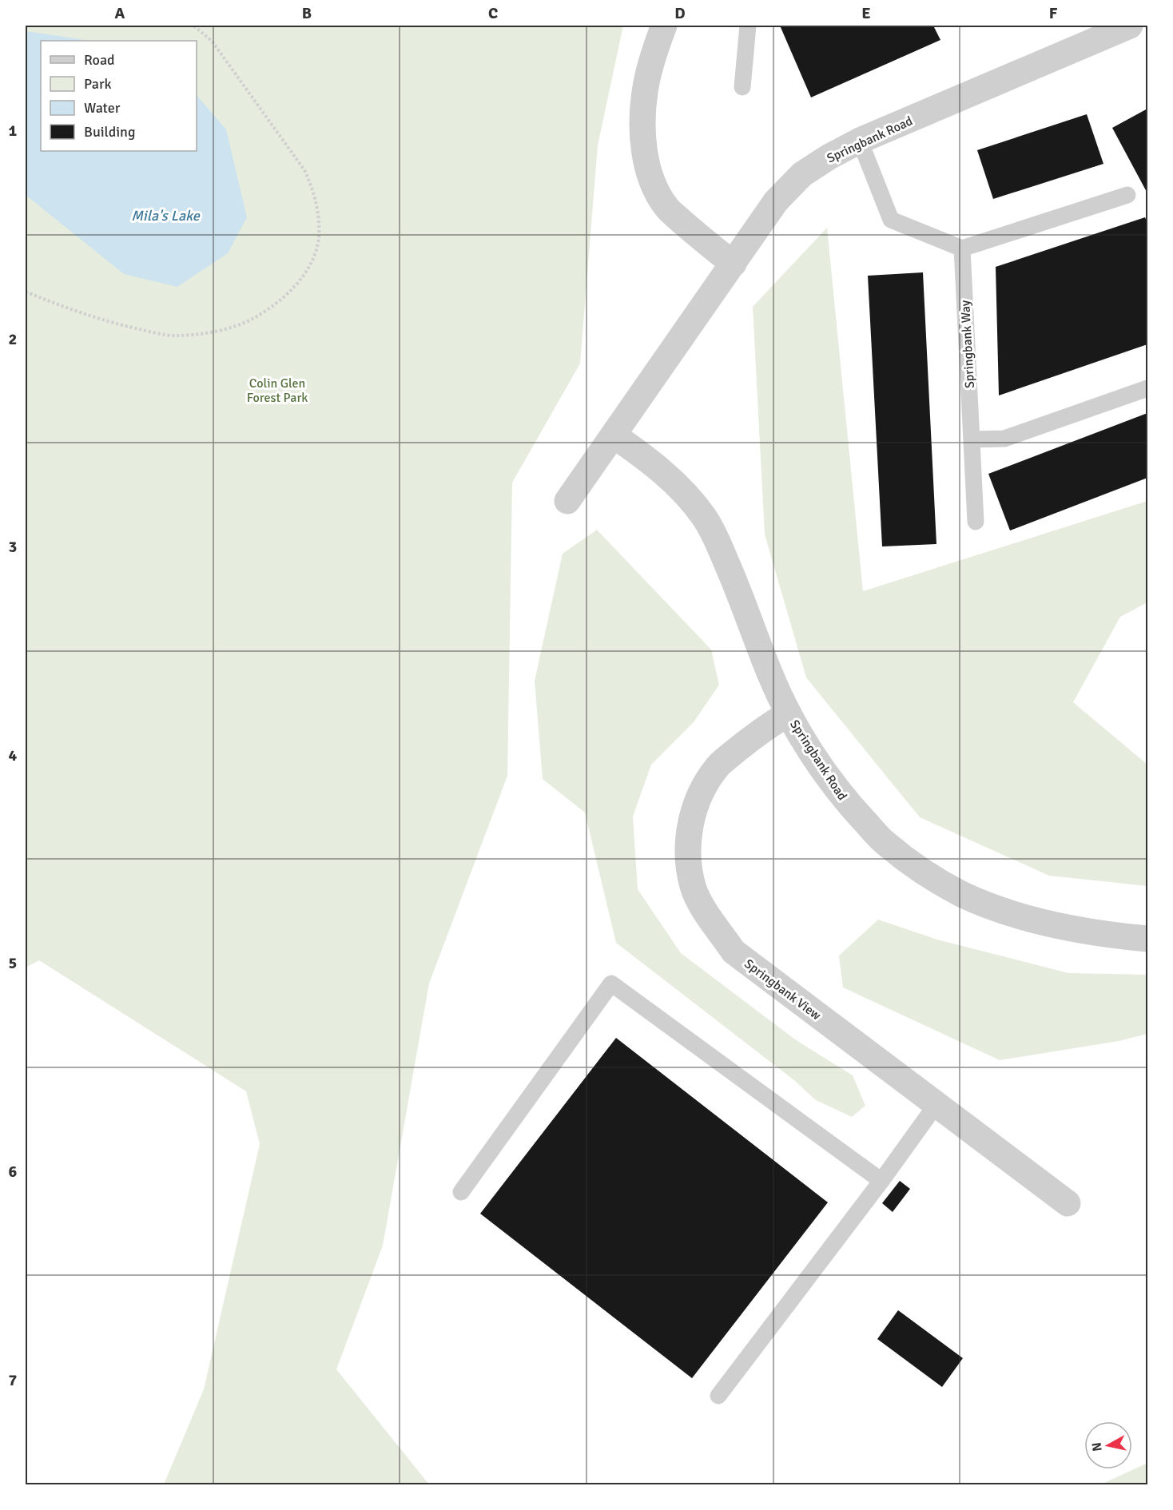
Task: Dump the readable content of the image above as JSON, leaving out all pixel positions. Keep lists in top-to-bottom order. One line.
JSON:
{"streets":{"street":["Springbank Road","Springbank View"],"lane":["Springbank Way"]},"crossings":[["Springbank Road","Springbank View"]],"water":["Mila's Lake"],"parks":["Colin Glen Forest Park"],"legend":["Road","Park","Water","Building"],"north":"left","grid":{"columns":["A","B","C","D","E","F"],"rows":["1","2","3","4","5","6","7"]}}
